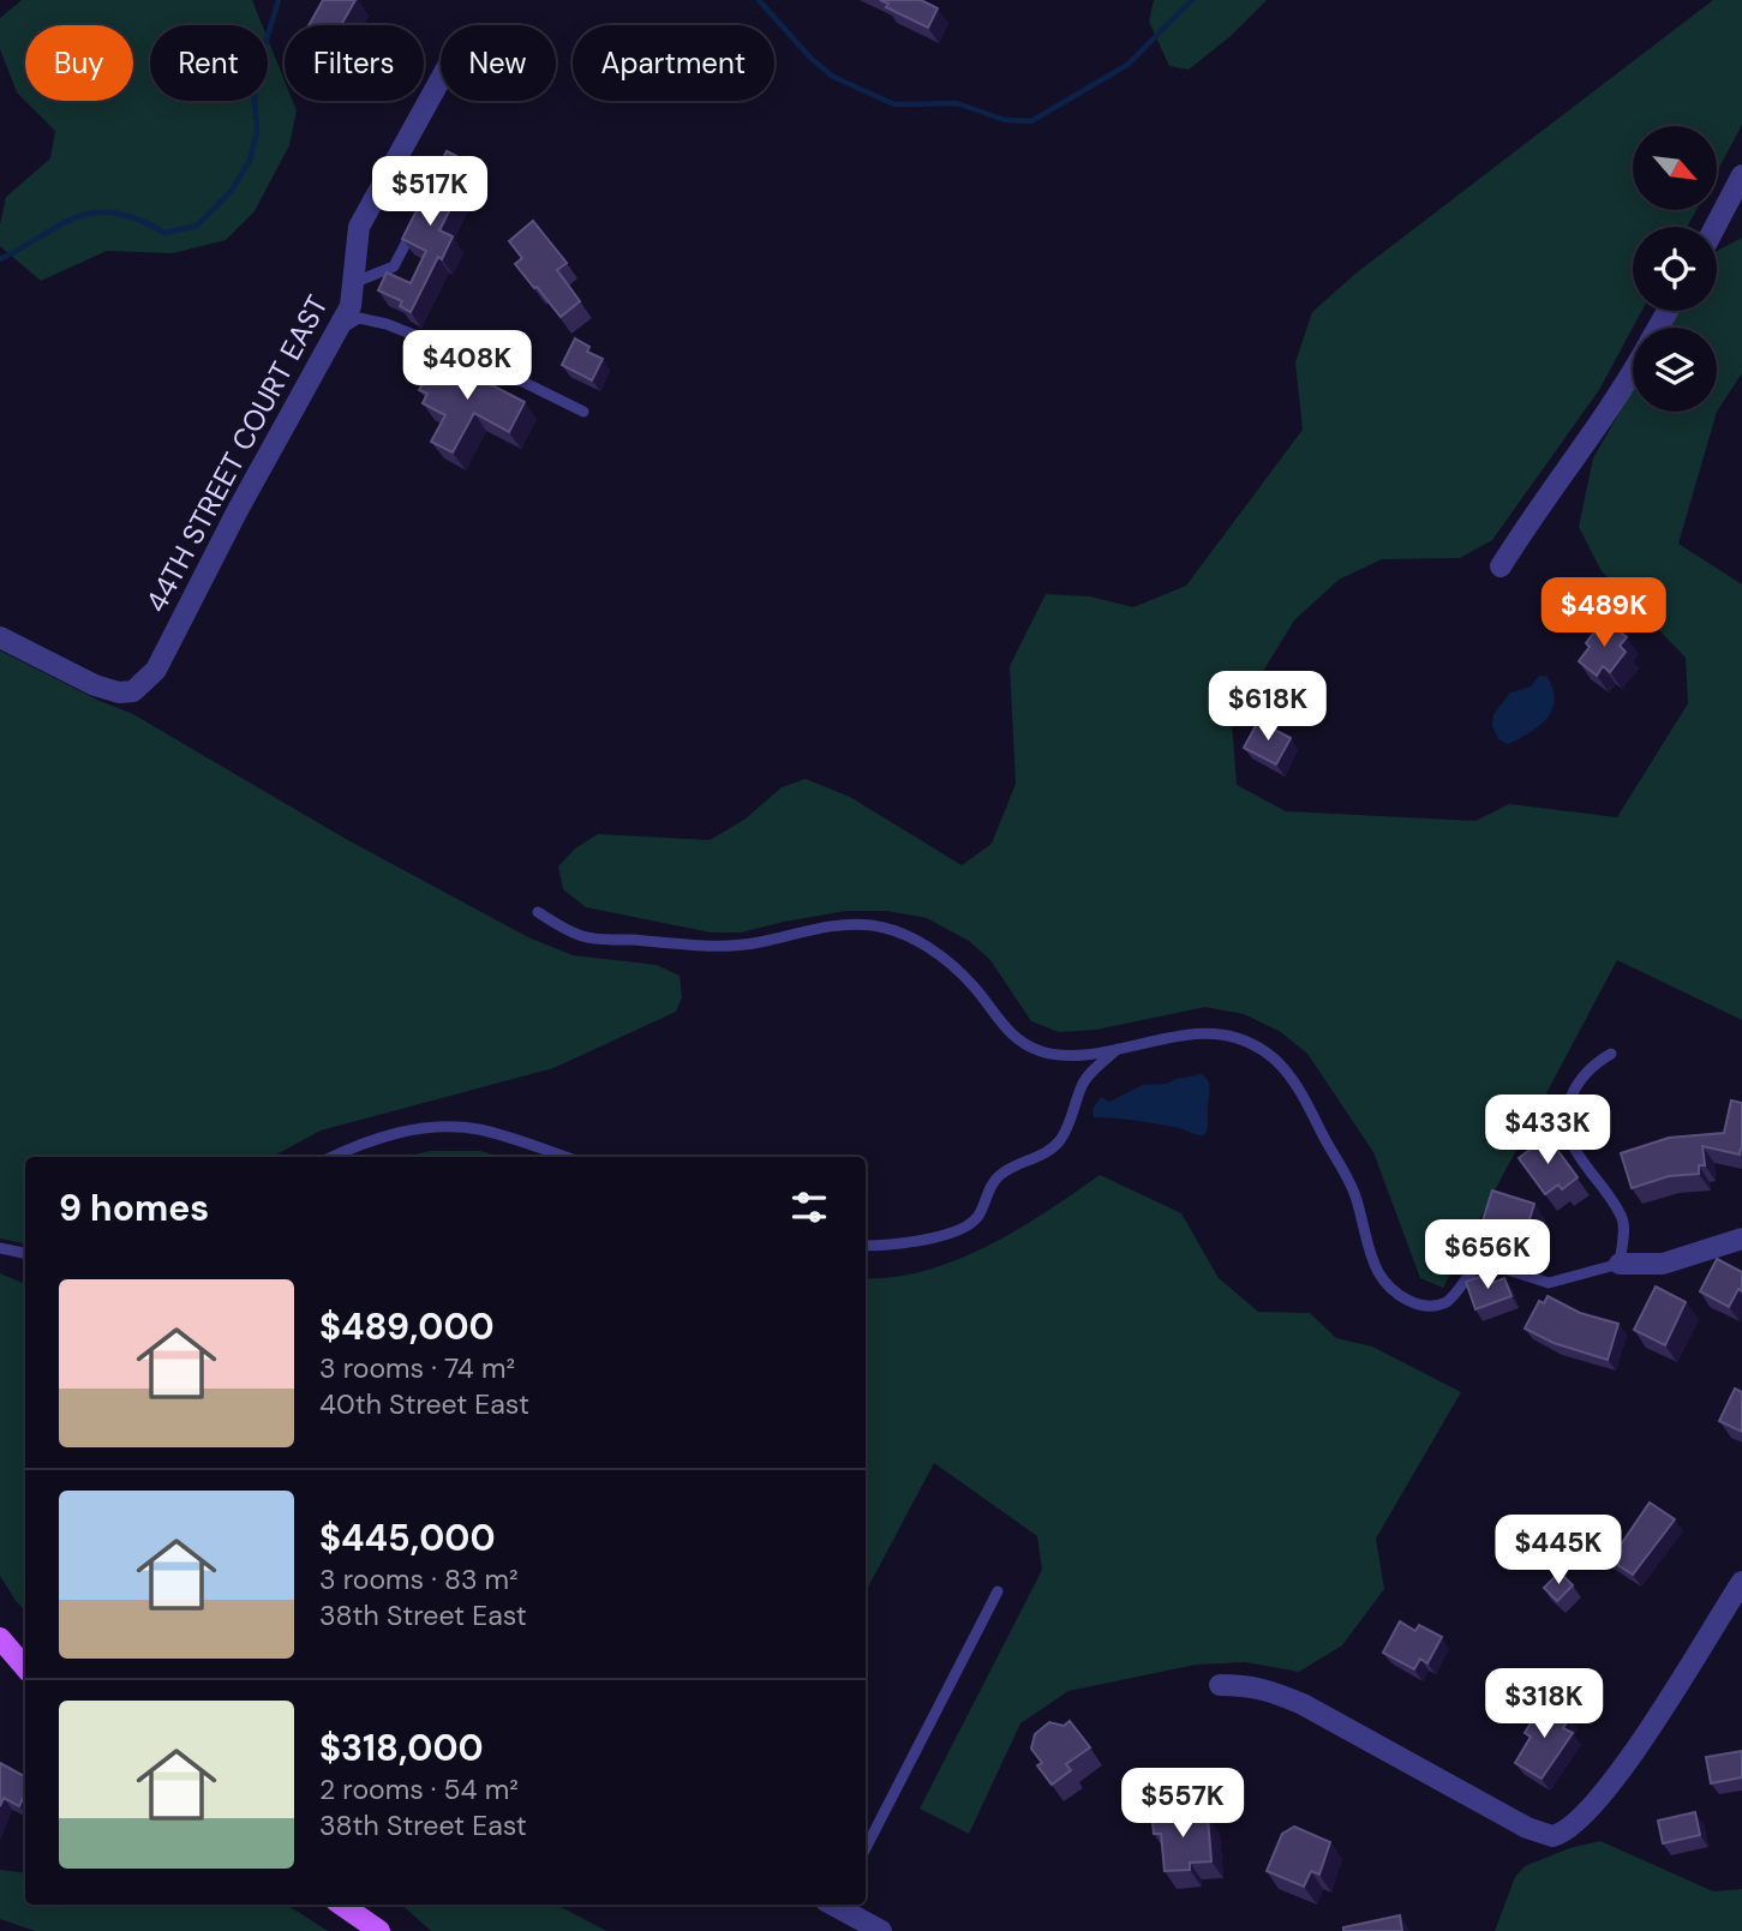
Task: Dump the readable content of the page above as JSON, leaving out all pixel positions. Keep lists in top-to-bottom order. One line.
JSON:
{"streets":{"street":["44TH STREET COURT EAST"]},"north":"bottom right","page":{"chip":["Buy","Rent","Filters","New","Apartment"],"price":["$517K","$408K","$489K","$618K","$433K","$656K","$445K","$318K","$557K"],"heading":"9 homes","list":[{"name":"$489,000","note":"3 rooms · 74 m² · 40th Street East"},{"name":"$445,000","note":"3 rooms · 83 m² · 38th Street East"},{"name":"$318,000","note":"2 rooms · 54 m² · 38th Street East"}]}}
